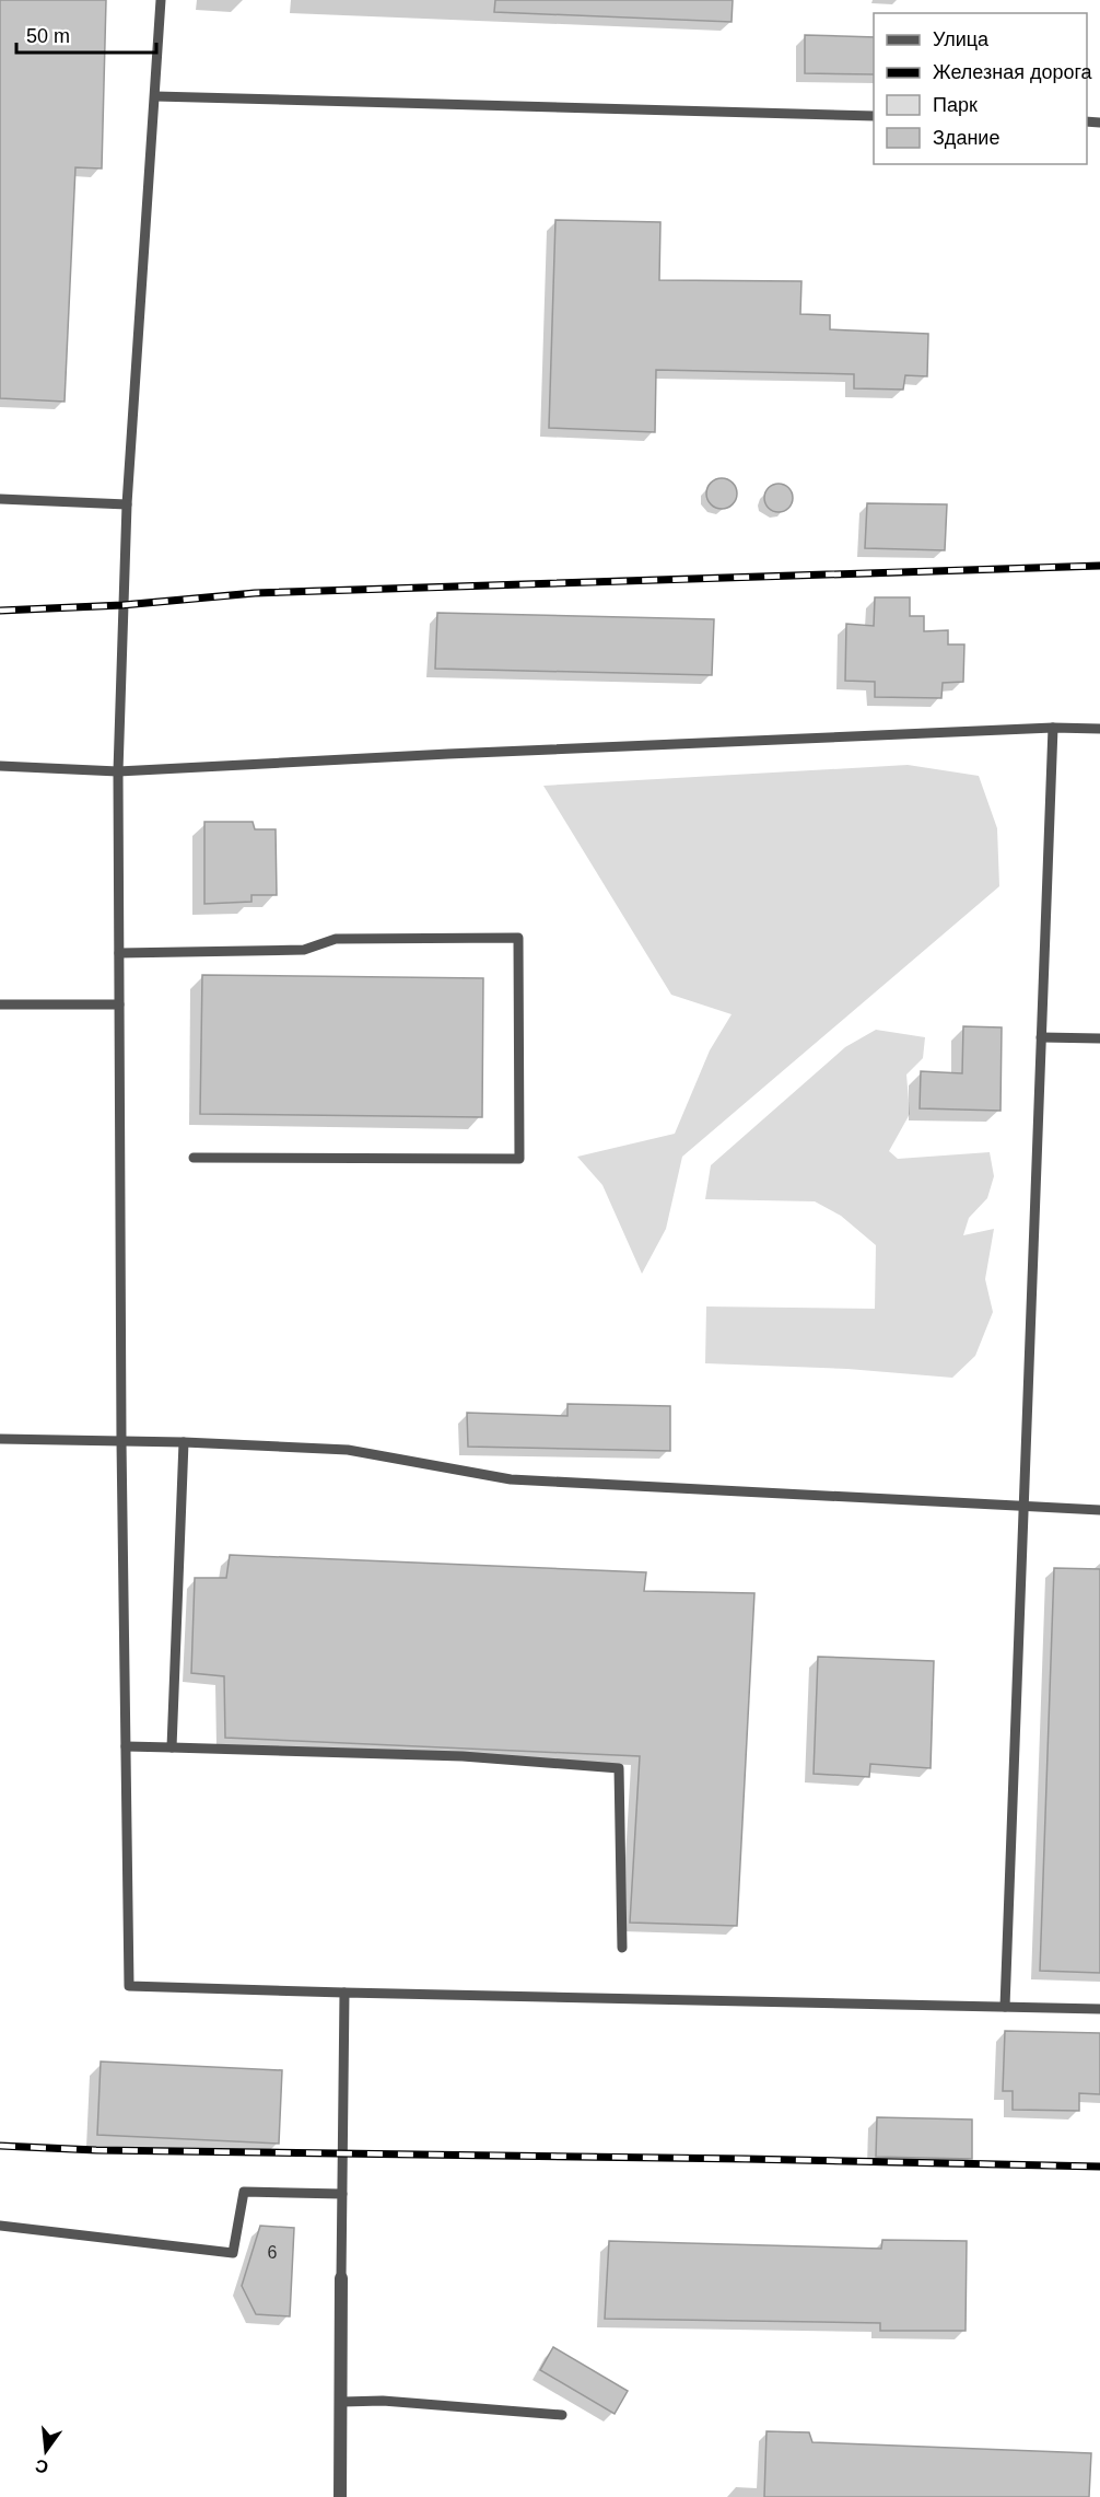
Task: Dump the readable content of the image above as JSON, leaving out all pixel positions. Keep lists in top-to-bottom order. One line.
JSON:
{"house_numbers":["6"],"legend":["Улица","Железная дорога","Парк","Здание"],"scale_bar":"50 m","north":"bottom"}
